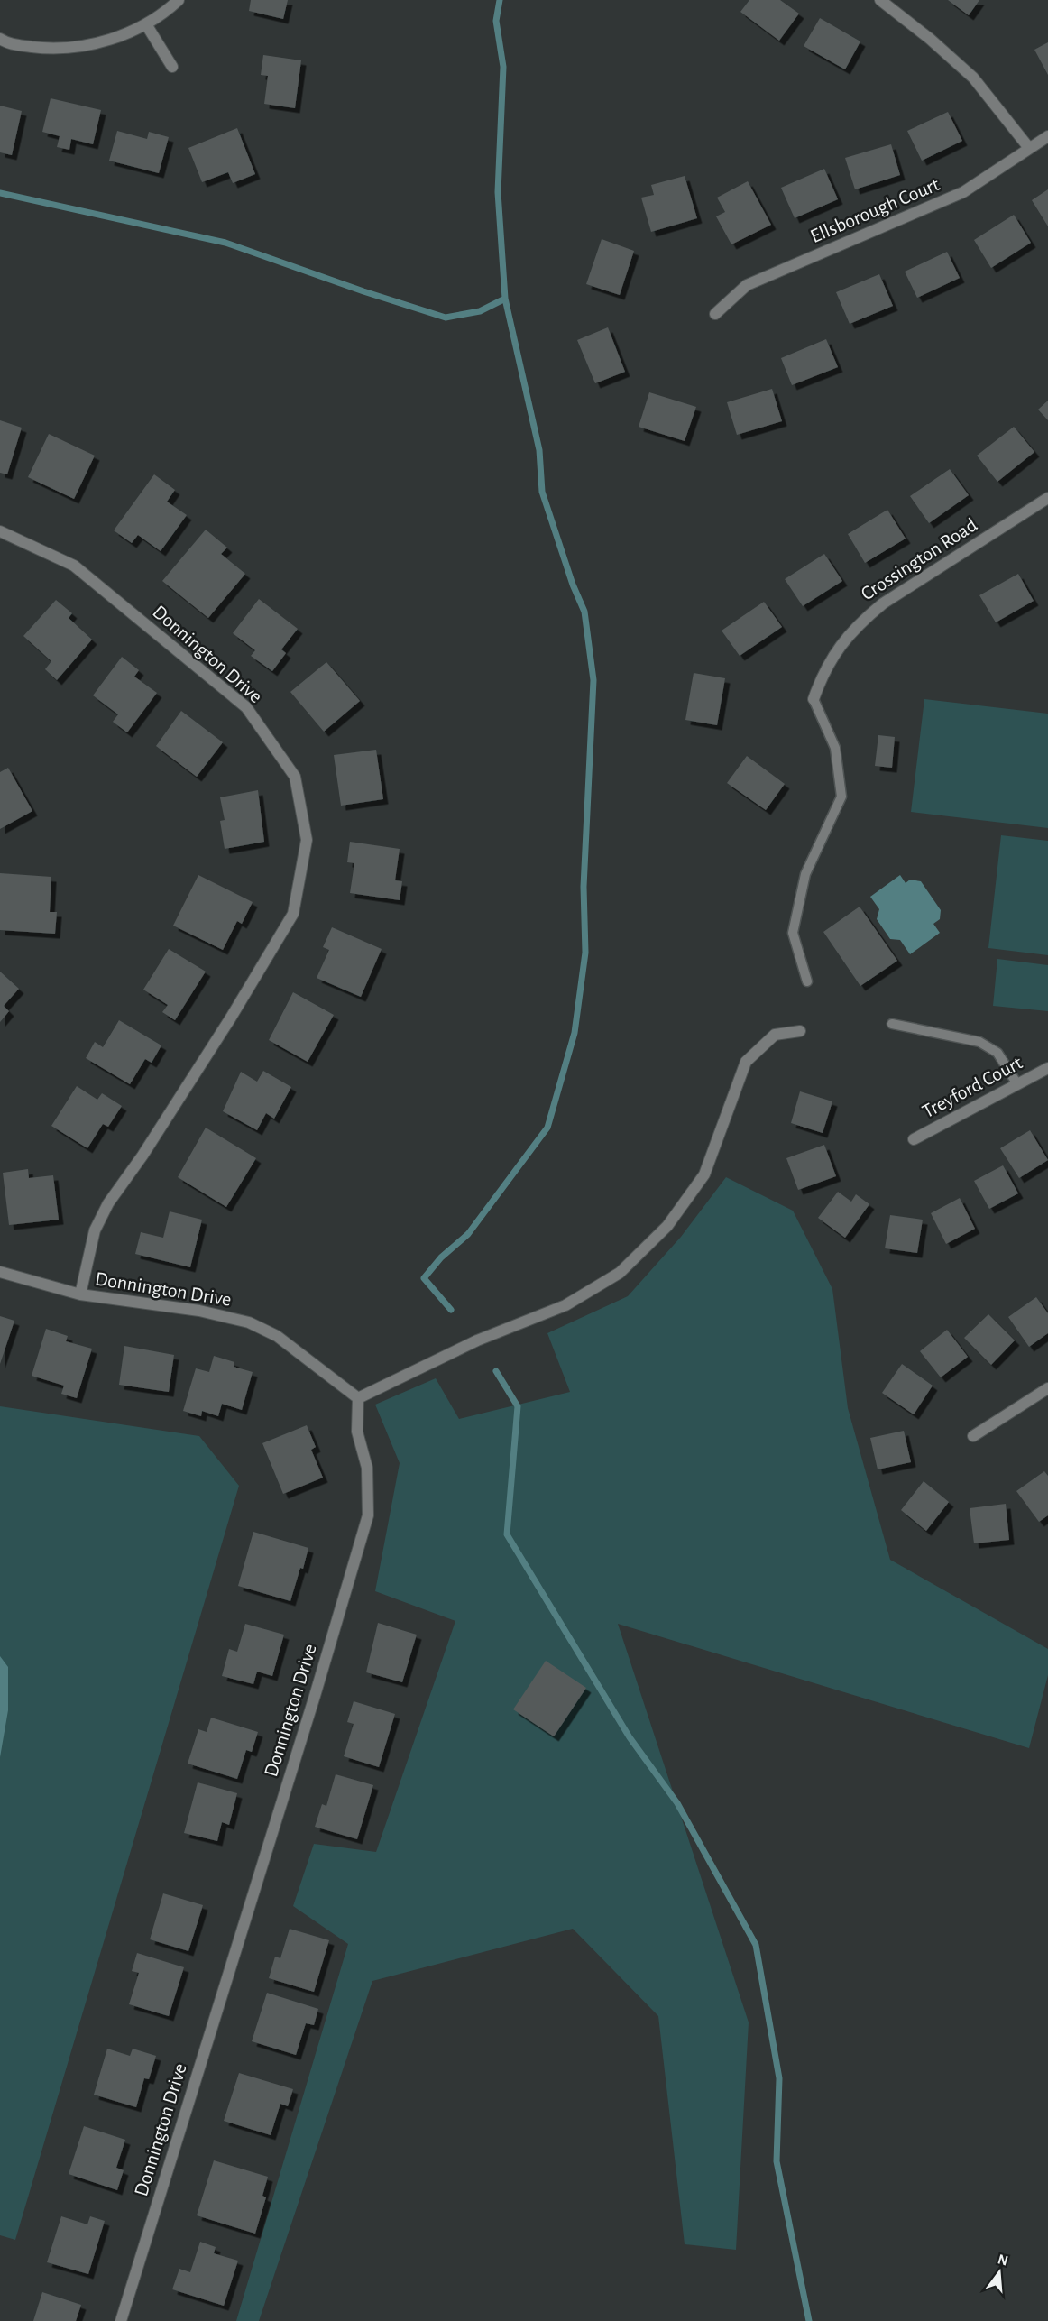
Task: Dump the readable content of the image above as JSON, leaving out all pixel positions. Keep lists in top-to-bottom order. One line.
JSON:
{"streets":{"street":["Ellsborough Court","Crossington Road","Donnington Drive","Treyford Court"]},"north":"top"}
